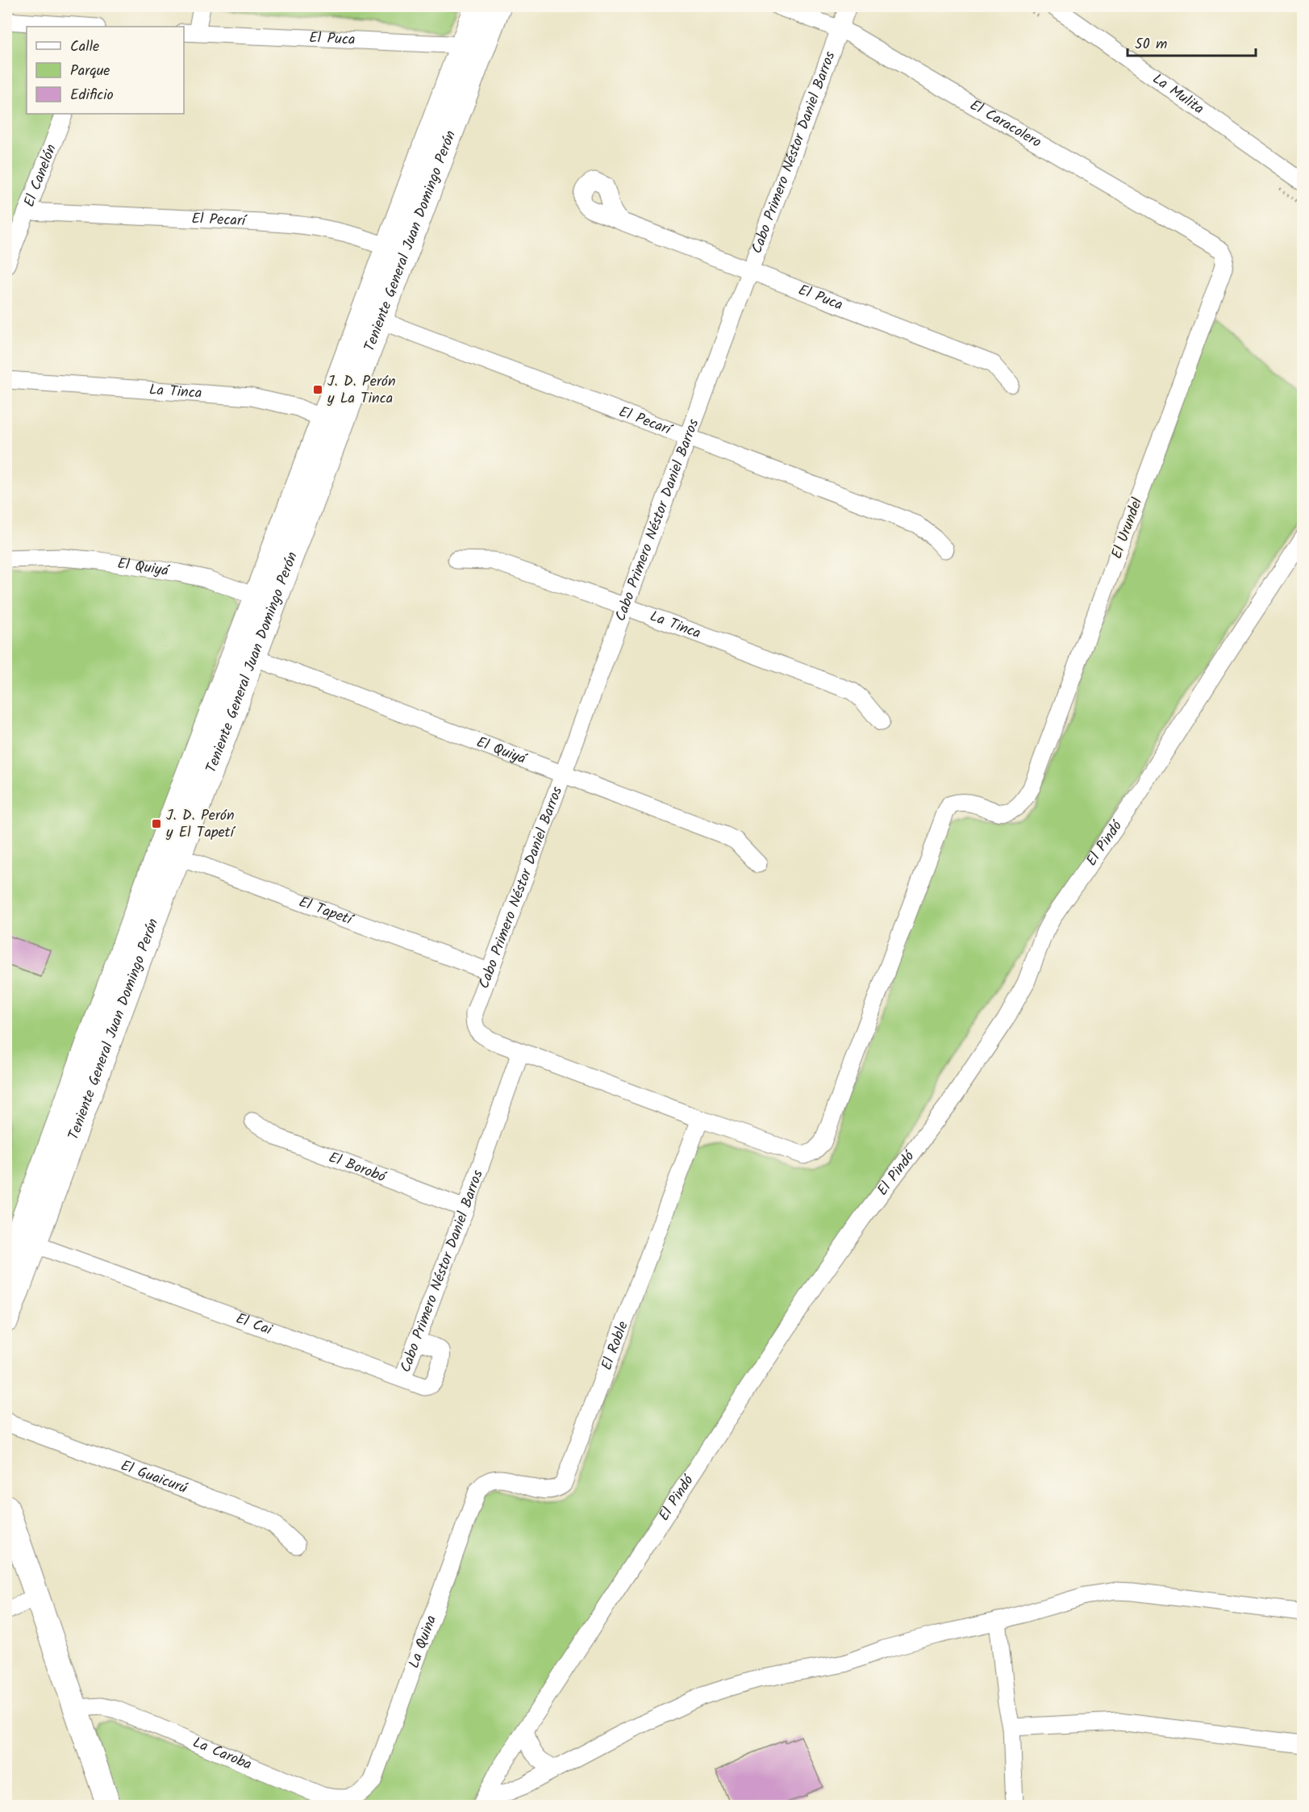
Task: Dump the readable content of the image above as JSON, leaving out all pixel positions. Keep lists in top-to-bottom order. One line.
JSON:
{"streets":{"main road":["Teniente General Juan Domingo Perón"],"street":["El Puca","La Mulita","El Caracolero","Cabo Primero Néstor Daniel Barros","El Canelón","El Pecarí","La Tinca","El Urundel","El Quiyá","El Pindó","El Tapetí","El Borobó","El Cai","El Roble","El Guaicurú","La Quina","La Caroba"]},"crossings":[["El Puca","Cabo Primero Néstor Daniel Barros"],["El Puca","Teniente General Juan Domingo Perón"],["El Caracolero","Cabo Primero Néstor Daniel Barros"],["El Caracolero","El Urundel"],["Cabo Primero Néstor Daniel Barros","El Pecarí"],["Cabo Primero Néstor Daniel Barros","La Tinca"],["Cabo Primero Néstor Daniel Barros","El Quiyá"],["Cabo Primero Néstor Daniel Barros","El Tapetí"],["Cabo Primero Néstor Daniel Barros","El Borobó"],["Cabo Primero Néstor Daniel Barros","El Cai"],["El Canelón","El Pecarí"],["El Pecarí","Teniente General Juan Domingo Perón"],["Teniente General Juan Domingo Perón","La Tinca"],["Teniente General Juan Domingo Perón","El Quiyá"],["Teniente General Juan Domingo Perón","El Tapetí"],["Teniente General Juan Domingo Perón","El Cai"],["El Urundel","El Roble"],["El Roble","La Quina"],["La Quina","La Caroba"]],"places":{"transit":["J. D. Perón y La Tinca","J. D. Perón y El Tapetí"]},"legend":["Calle","Parque","Edificio"],"scale_bar":"50 m"}
